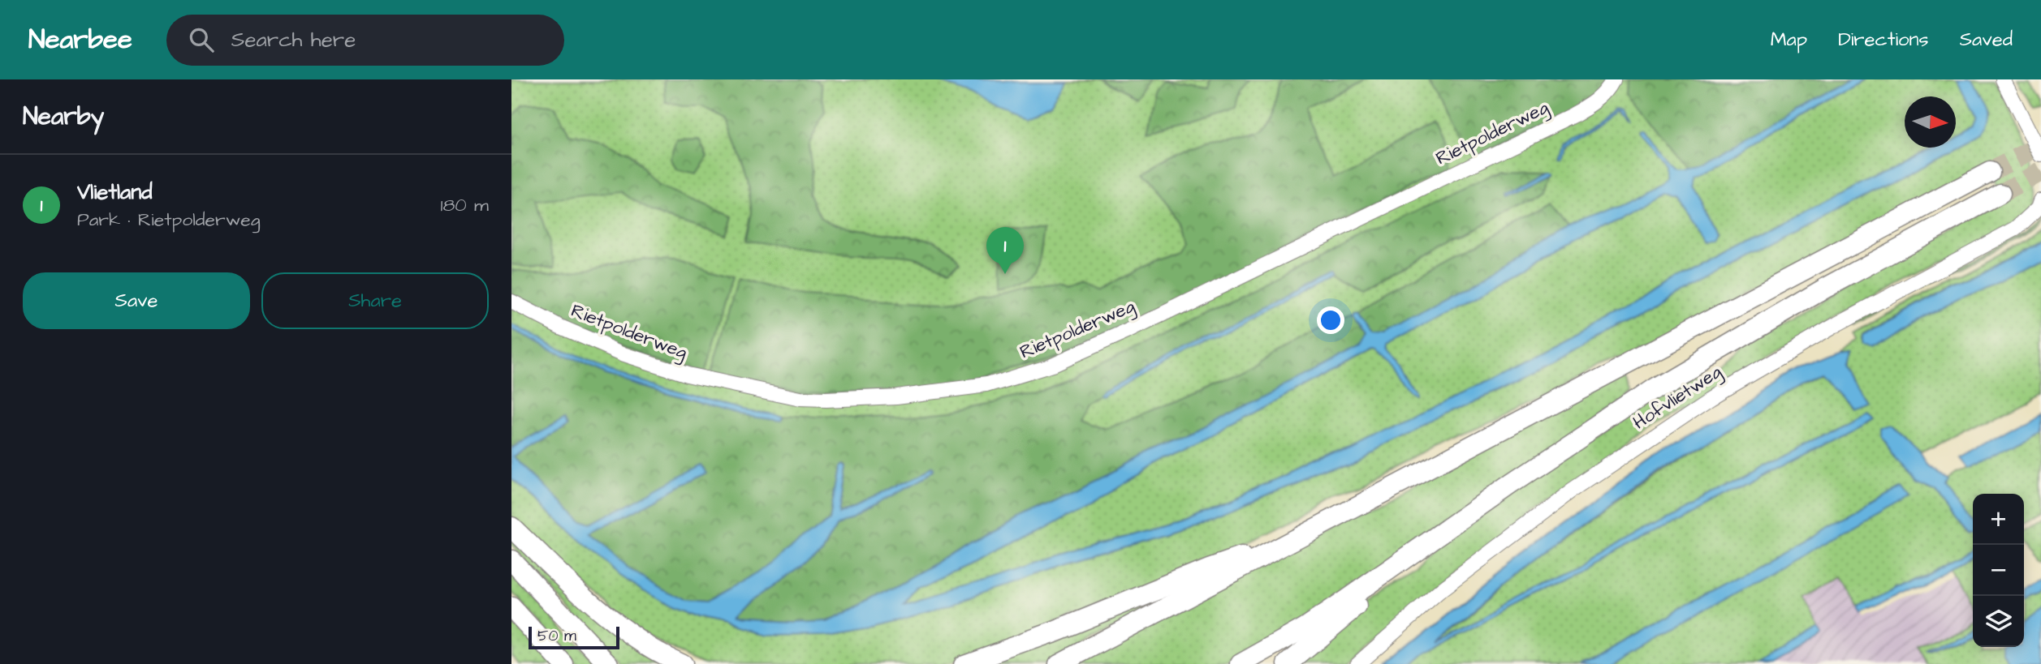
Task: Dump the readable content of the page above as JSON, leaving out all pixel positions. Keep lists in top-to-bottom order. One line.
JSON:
{"streets":{"street":["Rietpolderweg","Hofvlietweg"]},"scale_bar":"50 m","north":"right","page":{"header":"Nearbee","search":"Search here","nav":["Map","Directions","Saved"],"heading":"Nearby","list":[{"mark":"1","name":"Vlietland","note":"Park · Rietpolderweg","value":"180 m"}],"pins":"1","buttons":["Save","Share"],"map_buttons":["+","−"],"scale":"50 m"}}
